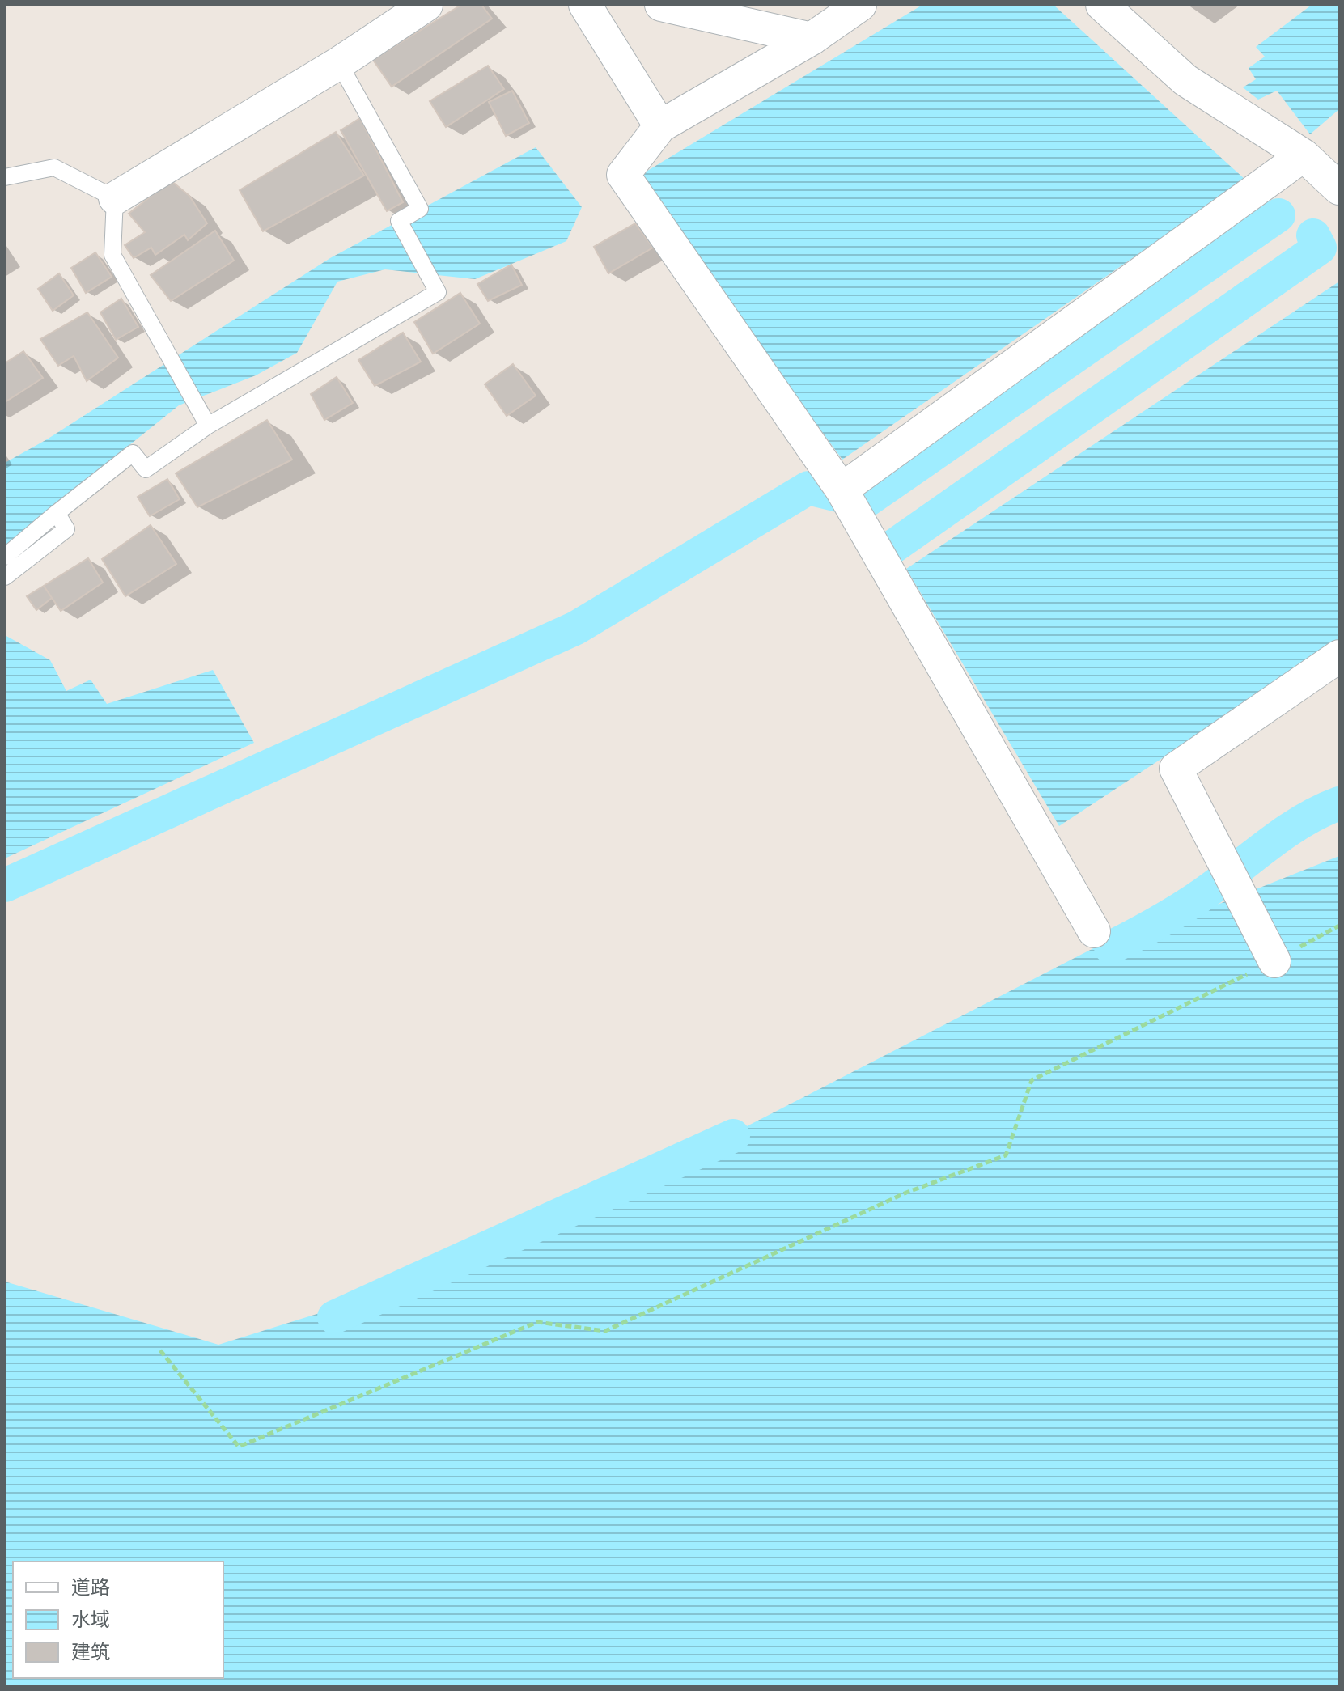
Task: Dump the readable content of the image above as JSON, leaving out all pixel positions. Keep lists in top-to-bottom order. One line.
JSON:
{"legend":["道路","水域","建筑"]}
